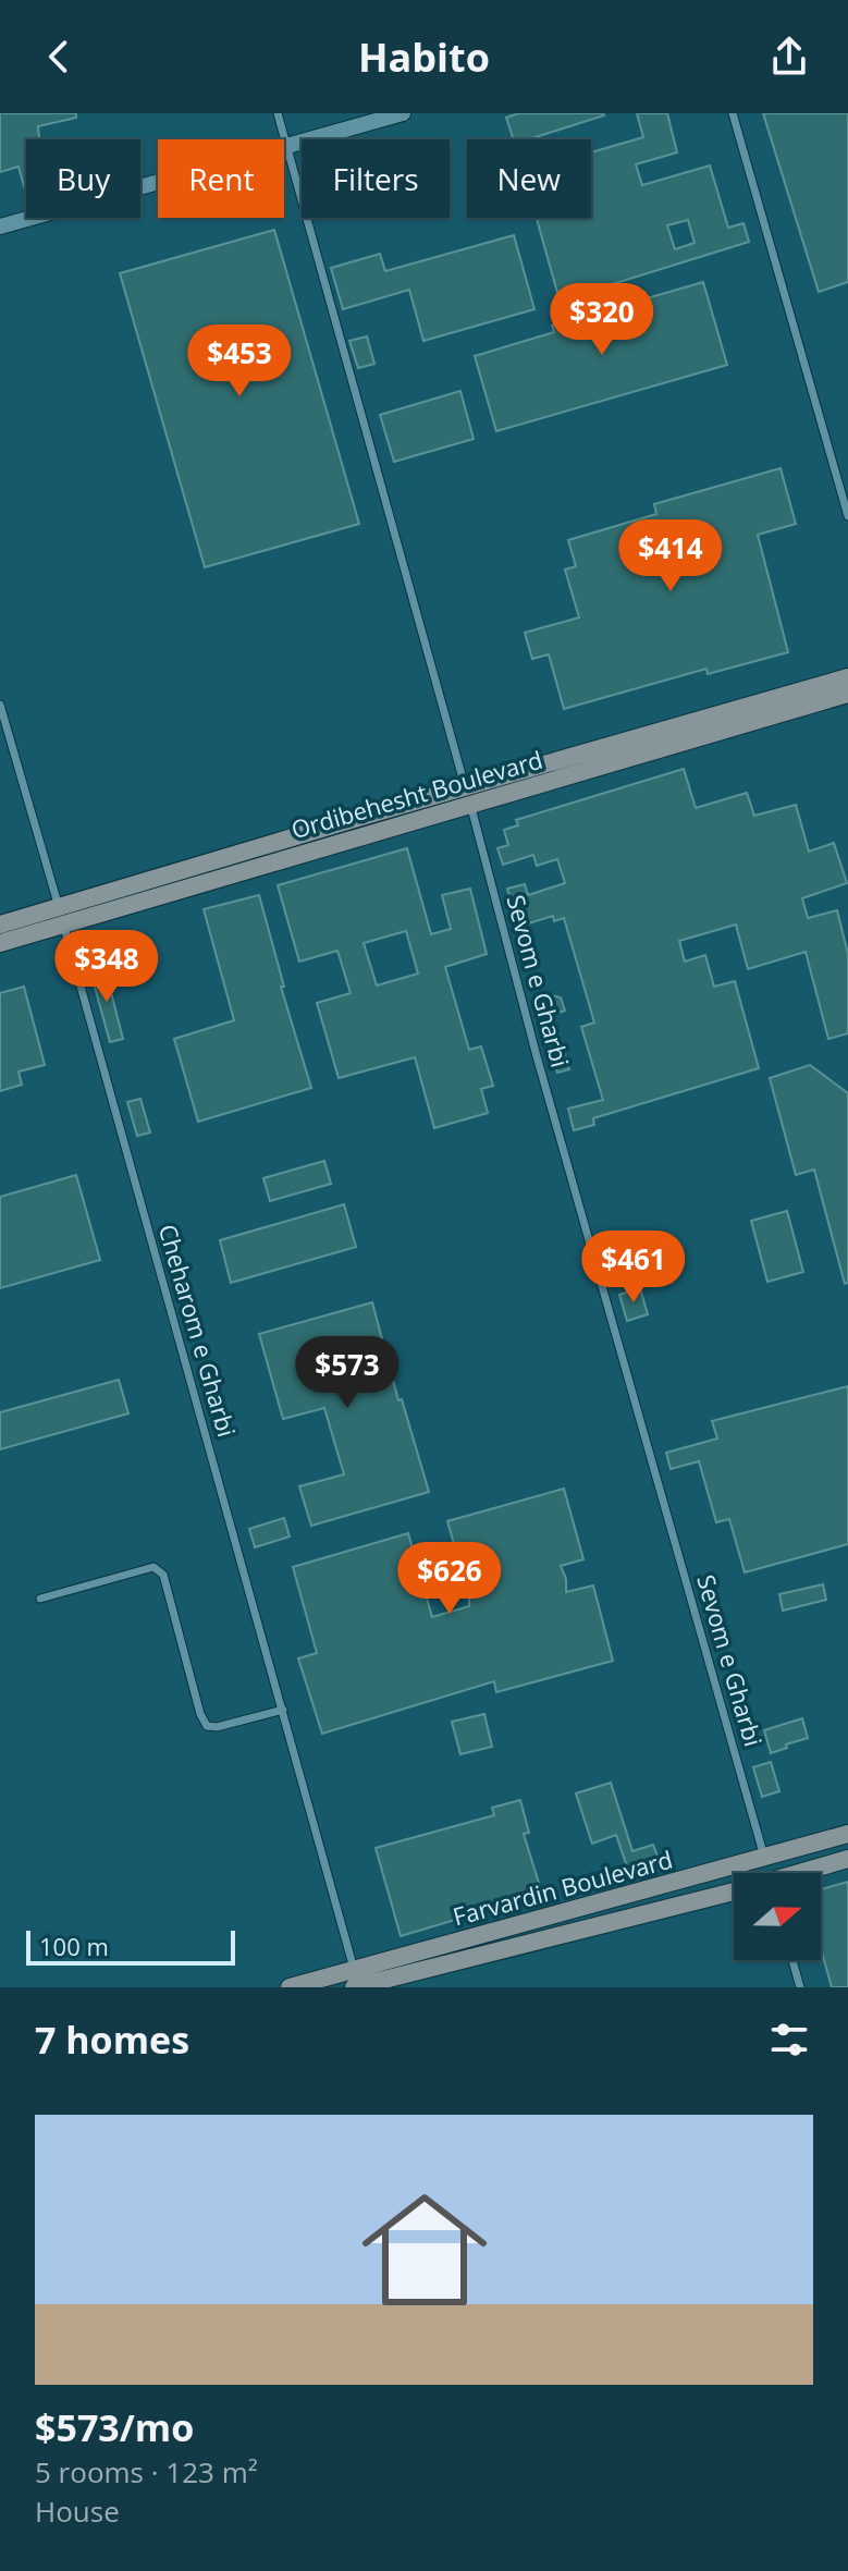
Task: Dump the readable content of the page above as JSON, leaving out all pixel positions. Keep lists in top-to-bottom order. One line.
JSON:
{"streets":{"street":["Ordibehesht Boulevard","Farvardin Boulevard"],"lane":["Sevom e Gharbi","Cheharom e Gharbi"]},"crossings":[["Ordibehesht Boulevard","Sevom e Gharbi"],["Ordibehesht Boulevard","Cheharom e Gharbi"],["Sevom e Gharbi","Farvardin Boulevard"],["Cheharom e Gharbi","Farvardin Boulevard"]],"scale_bar":"100 m","north":"right","page":{"header":"Habito","chip":["Buy","Rent","Filters","New"],"price":["$320","$453","$414","$348","$461","$573","$626"],"scale":"100 m","heading":"7 homes","list":[{"name":"$573/mo","note":"5 rooms · 123 m² · House"}]}}
